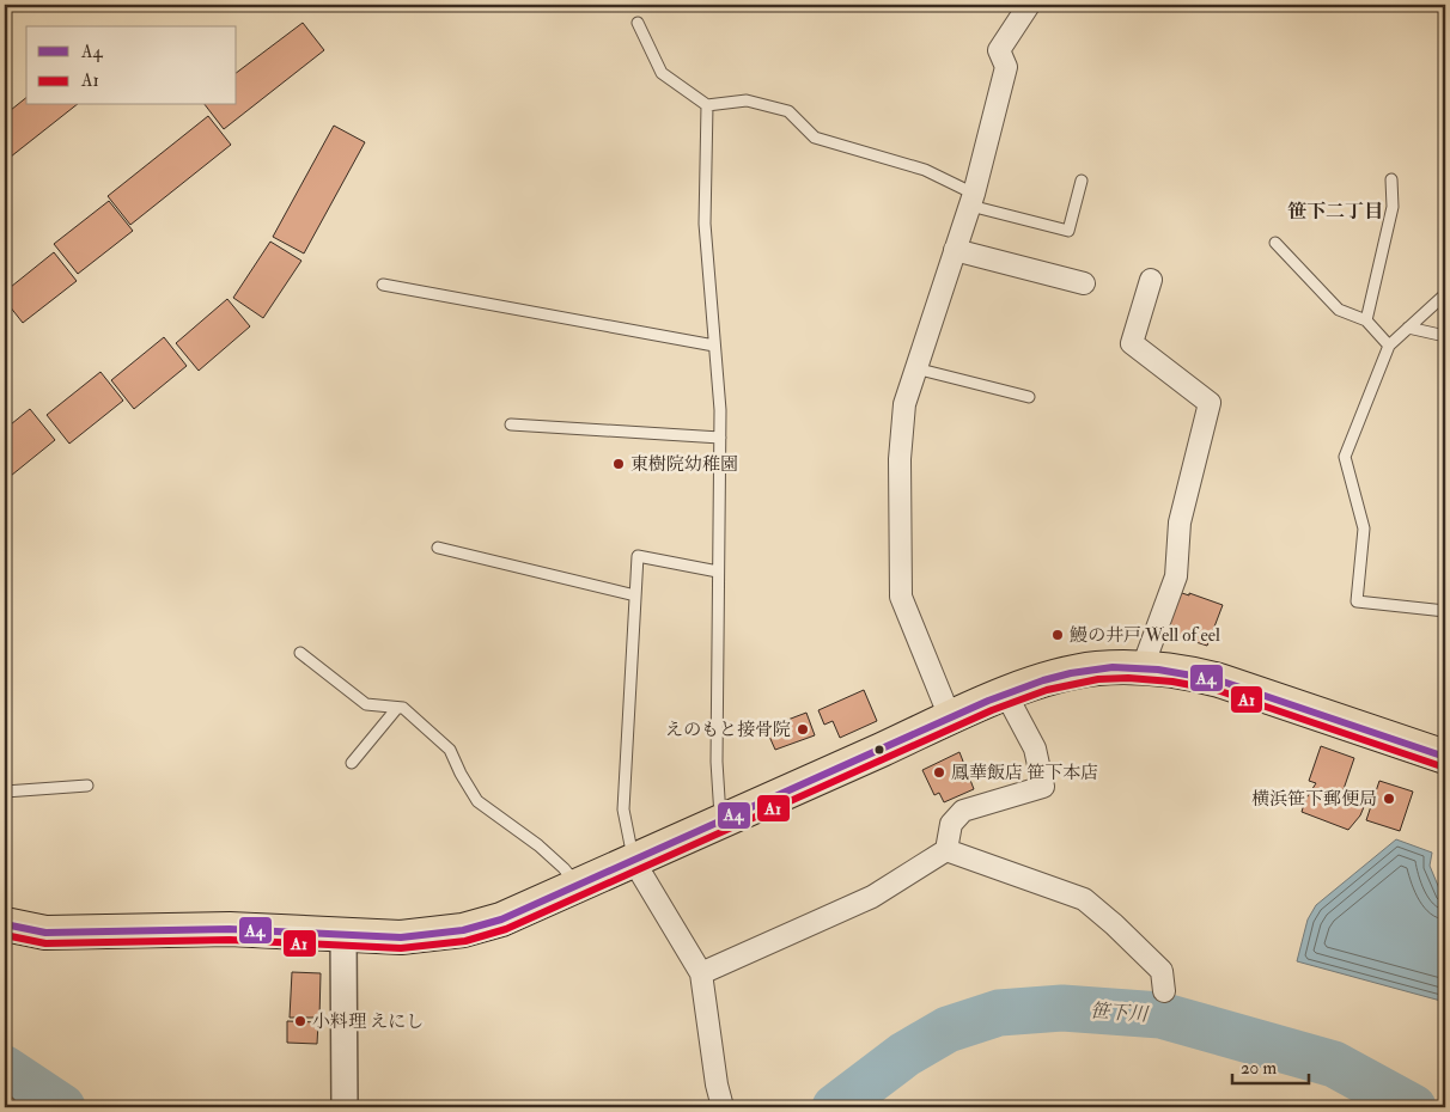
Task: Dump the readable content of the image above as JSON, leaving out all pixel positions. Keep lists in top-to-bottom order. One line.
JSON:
{"districts":["笹下二丁目"],"water":["笹下川"],"places":["東樹院幼稚園","鰻の井戸 Well of eel","えのもと接骨院","鳳華飯店 笹下本店","横浜笹下郵便局","小料理 えにし"],"lines":["transit line A4","transit line A1"],"legend":["A4","A1"],"scale_bar":"20 m"}
